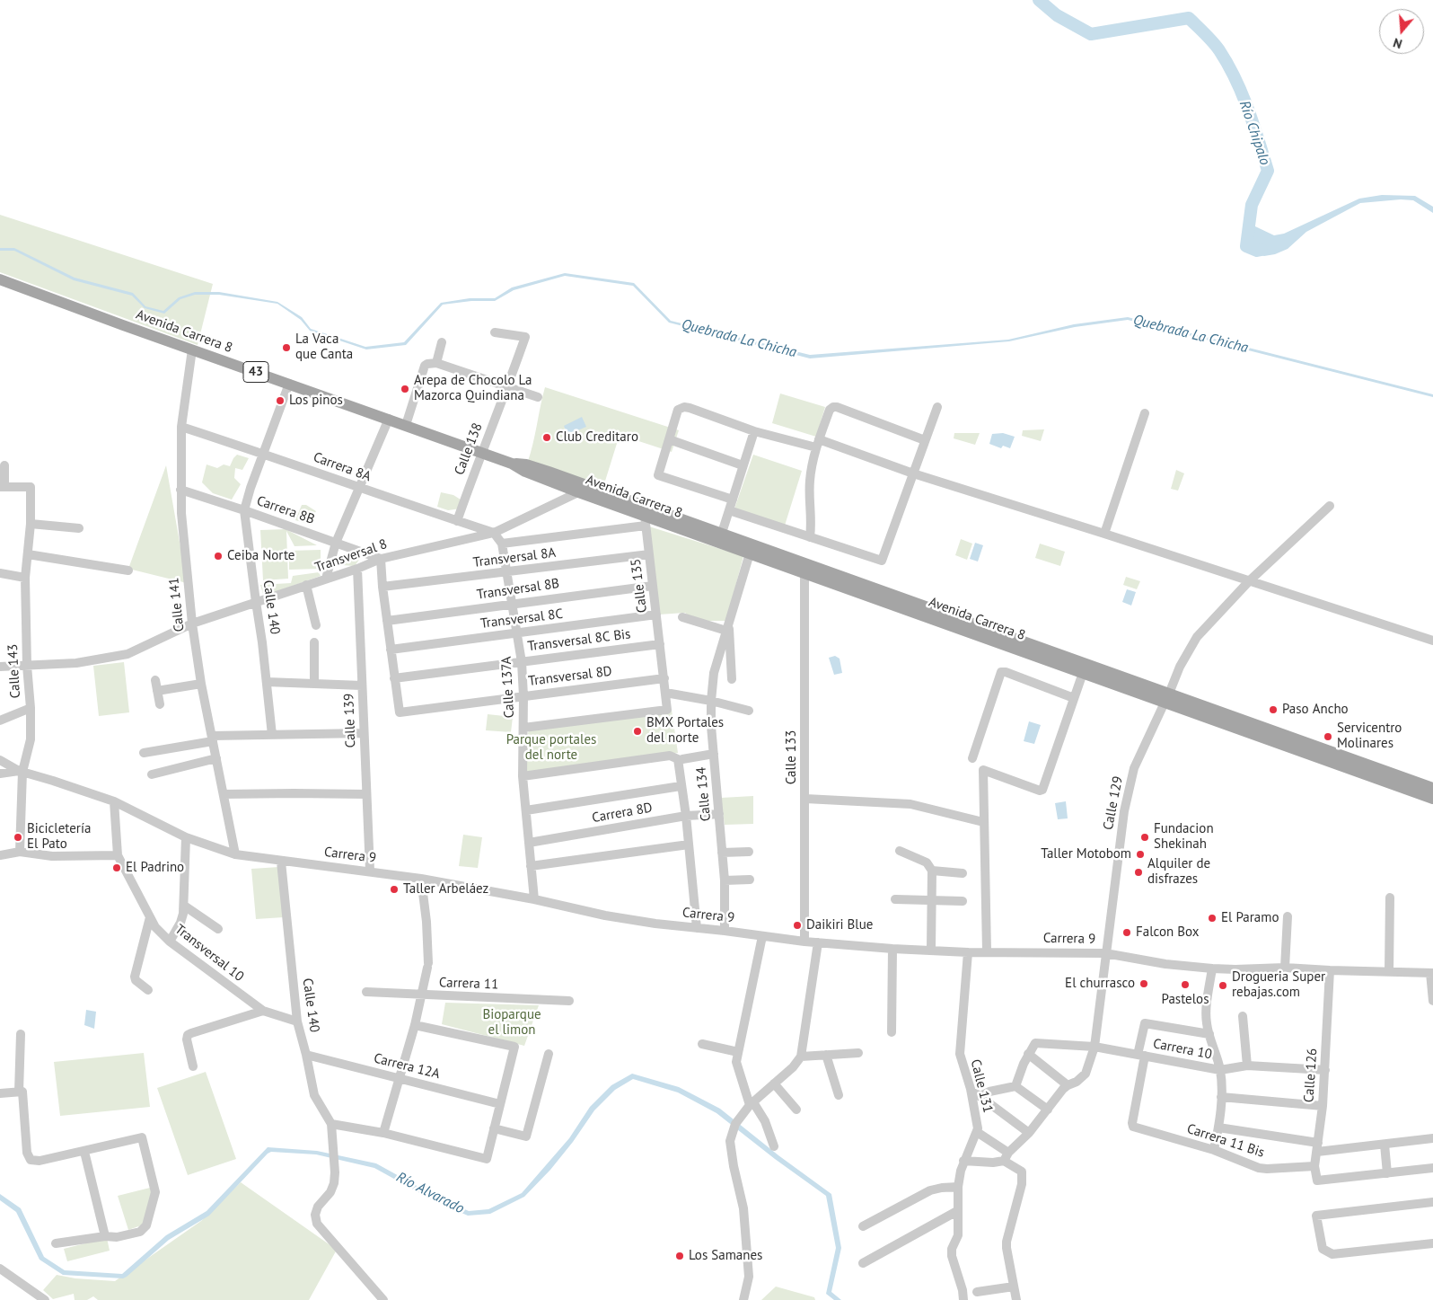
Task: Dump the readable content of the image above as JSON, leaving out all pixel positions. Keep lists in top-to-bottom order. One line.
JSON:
{"streets":{"main road":["Avenida Carrera 8","43"],"street":["Calle 138","Carrera 8A","Carrera 8B","Transversal 8","Transversal 8A","Calle 135","Transversal 8B","Calle 141","Calle 140","Transversal 8C","Transversal 8C Bis","Calle 143","Transversal 8D","Calle 137A","Calle 139","Calle 133","Calle 134","Calle 129","Carrera 8D","Carrera 9","Transversal 10","Carrera 11","Carrera 10","Carrera 12A","Calle 126","Calle 131","Carrera 11 Bis"]},"crossings":[["Avenida Carrera 8","Calle 138"],["Avenida Carrera 8","Transversal 8"],["Avenida Carrera 8","Calle 135"],["Avenida Carrera 8","Calle 141"],["Avenida Carrera 8","Calle 140"],["Avenida Carrera 8","Calle 133"],["Avenida Carrera 8","Calle 134"],["Avenida Carrera 8","Calle 129"],["Calle 138","Carrera 8A"],["Carrera 8A","Transversal 8"],["Carrera 8A","Calle 141"],["Carrera 8A","Calle 140"],["Carrera 8A","Calle 137A"],["Carrera 8B","Transversal 8"],["Carrera 8B","Calle 141"],["Carrera 8B","Calle 140"],["Transversal 8","Calle 141"],["Transversal 8","Calle 140"],["Transversal 8","Calle 143"],["Transversal 8","Calle 137A"],["Transversal 8","Calle 139"],["Transversal 8A","Calle 135"],["Transversal 8A","Calle 137A"],["Calle 135","Transversal 8B"],["Calle 135","Transversal 8C"],["Calle 135","Transversal 8C Bis"],["Calle 135","Transversal 8D"],["Calle 135","Calle 137A"],["Transversal 8B","Calle 137A"],["Calle 141","Carrera 9"],["Calle 140","Carrera 9"],["Calle 140","Transversal 10"],["Calle 140","Carrera 12A"],["Transversal 8C","Calle 137A"],["Transversal 8C Bis","Transversal 8D"],["Transversal 8C Bis","Calle 137A"],["Calle 143","Carrera 9"],["Transversal 8D","Calle 137A"],["Calle 137A","Carrera 8D"],["Calle 137A","Carrera 9"],["Calle 139","Carrera 9"],["Calle 133","Carrera 9"],["Calle 134","Carrera 8D"],["Calle 134","Carrera 9"],["Calle 129","Carrera 9"],["Calle 129","Carrera 10"],["Carrera 9","Calle 126"],["Carrera 9","Calle 131"],["Carrera 10","Calle 126"],["Carrera 10","Carrera 11 Bis"],["Calle 126","Carrera 11 Bis"]],"water":["Río Chipalo","Quebrada La Chicha","Río Alvarado"],"parks":["Parque portales del norte","Bioparque el limon"],"places":["La Vaca que Canta","Arepa de Chocolo La Mazorca Quindiana","Los pinos","Club Creditaro","Ceiba Norte","Paso Ancho","BMX Portales del norte","Servicentro Molinares","Bicicletería El Pato","Fundacion Shekinah","Taller Motobom","El Padrino","Alquiler de disfrazes","Taller Arbeláez","El Paramo","Daikiri Blue","Falcon Box","El churrasco","Pastelos","Drogueria Super rebajas.com","Los Samanes"],"north":"bottom"}
